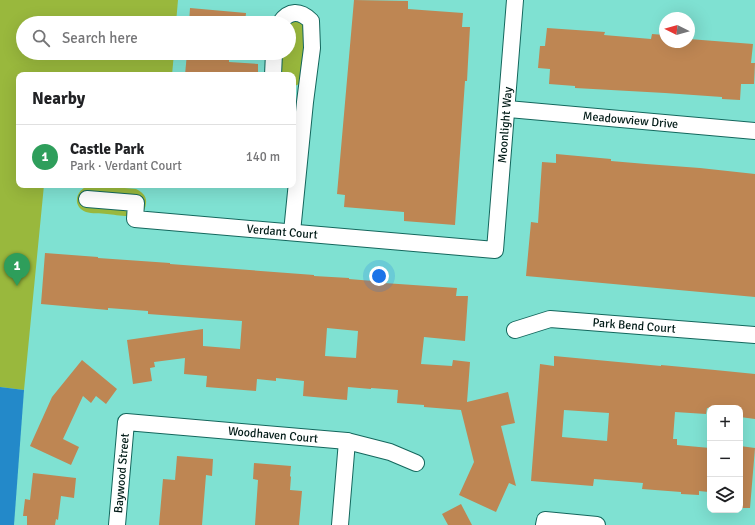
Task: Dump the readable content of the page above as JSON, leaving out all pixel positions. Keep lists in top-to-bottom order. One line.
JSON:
{"streets":{"street":["Meadowview Drive","Moonlight Way","Verdant Court","Park Bend Court","Woodhaven Court","Baywood Street"]},"crossings":[["Meadowview Drive","Moonlight Way"],["Moonlight Way","Verdant Court"],["Woodhaven Court","Baywood Street"]],"north":"left","page":{"search":"Search here","heading":"Nearby","list":[{"mark":"1","name":"Castle Park","note":"Park · Verdant Court","value":"140 m"}],"pins":"1","map_buttons":["+","−"]}}
